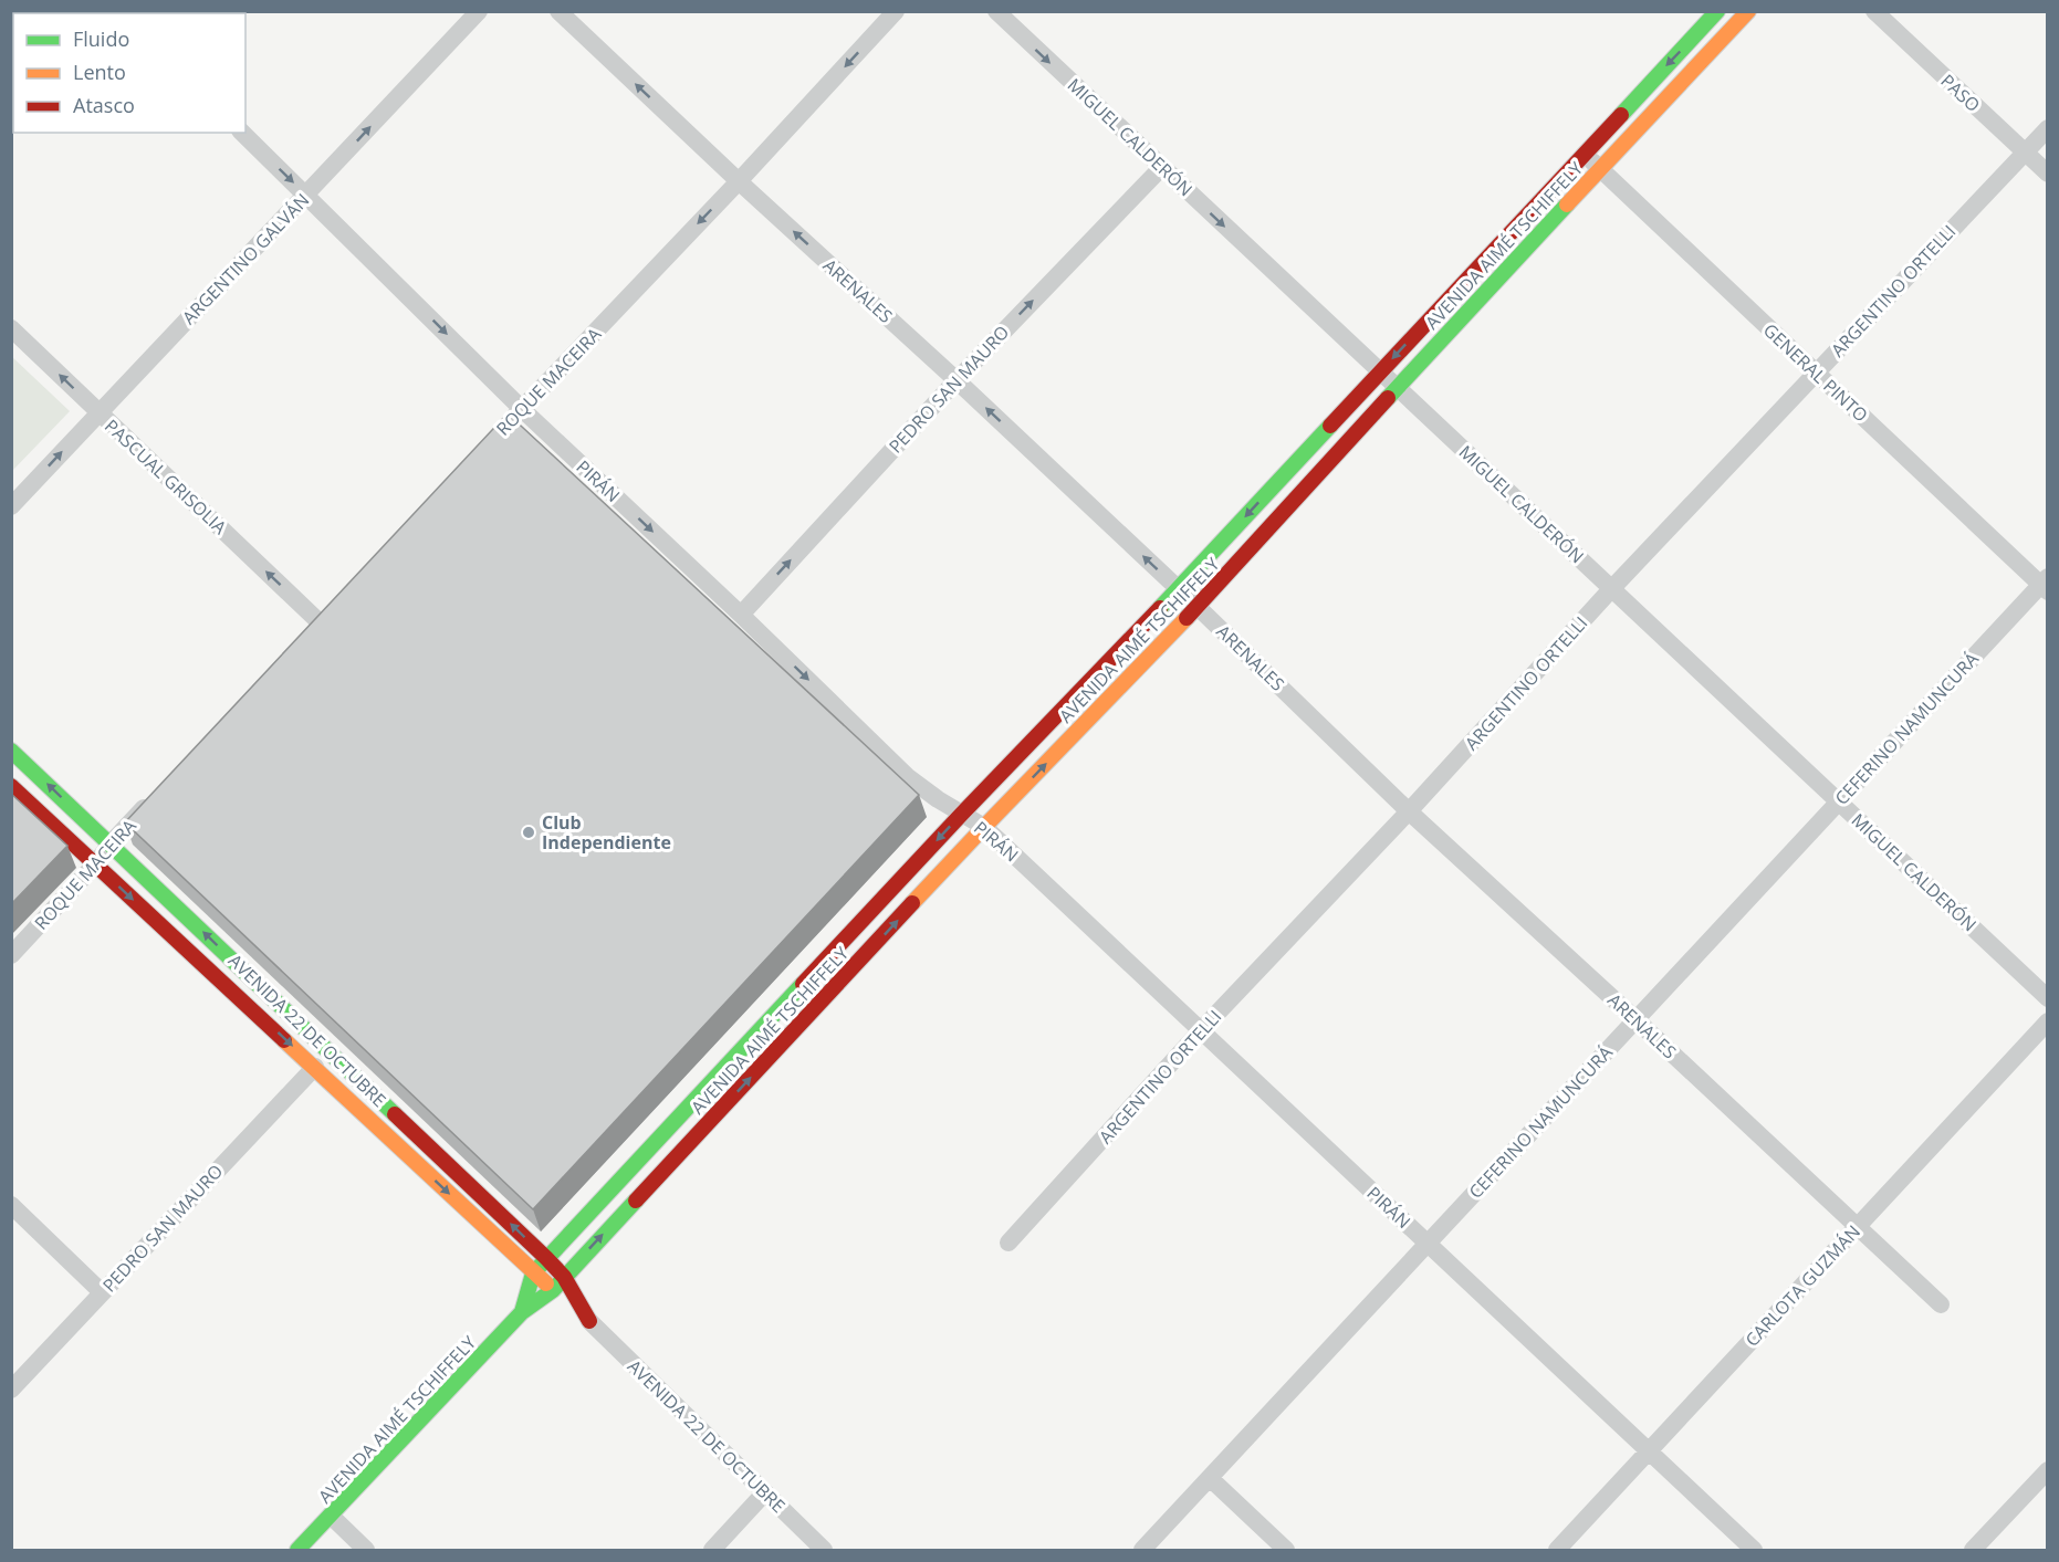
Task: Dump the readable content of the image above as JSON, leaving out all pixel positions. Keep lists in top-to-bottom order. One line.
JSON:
{"streets":{"main road":["AVENIDA AIMÉ TSCHIFFELY","AVENIDA 22 DE OCTUBRE"],"street":["PASO","MIGUEL CALDERÓN","ARGENTINO GALVÁN","ARENALES","ARGENTINO ORTELLI","GENERAL PINTO","ROQUE MACEIRA","PEDRO SAN MAURO","PASCUAL GRISOLIA","PIRÁN","CEFERINO NAMUNCURÁ","CARLOTA GUZMÁN"]},"crossings":[["PASO","ARGENTINO ORTELLI"],["MIGUEL CALDERÓN","AVENIDA AIMÉ TSCHIFFELY"],["MIGUEL CALDERÓN","ARGENTINO ORTELLI"],["MIGUEL CALDERÓN","PEDRO SAN MAURO"],["MIGUEL CALDERÓN","CEFERINO NAMUNCURÁ"],["AVENIDA AIMÉ TSCHIFFELY","ARENALES"],["AVENIDA AIMÉ TSCHIFFELY","GENERAL PINTO"],["AVENIDA AIMÉ TSCHIFFELY","PIRÁN"],["AVENIDA AIMÉ TSCHIFFELY","AVENIDA 22 DE OCTUBRE"],["ARGENTINO GALVÁN","PASCUAL GRISOLIA"],["ARGENTINO GALVÁN","PIRÁN"],["ARENALES","ARGENTINO ORTELLI"],["ARENALES","ROQUE MACEIRA"],["ARENALES","PEDRO SAN MAURO"],["ARENALES","CEFERINO NAMUNCURÁ"],["ARENALES","CARLOTA GUZMÁN"],["ARGENTINO ORTELLI","GENERAL PINTO"],["ARGENTINO ORTELLI","PIRÁN"],["GENERAL PINTO","CEFERINO NAMUNCURÁ"],["ROQUE MACEIRA","PIRÁN"],["ROQUE MACEIRA","AVENIDA 22 DE OCTUBRE"],["PEDRO SAN MAURO","PIRÁN"],["PEDRO SAN MAURO","AVENIDA 22 DE OCTUBRE"],["PIRÁN","CEFERINO NAMUNCURÁ"],["PIRÁN","CARLOTA GUZMÁN"]],"one_way":["MIGUEL CALDERÓN","ARGENTINO GALVÁN","ARENALES","ROQUE MACEIRA","PEDRO SAN MAURO","PASCUAL GRISOLIA","PIRÁN"],"places":["Club Independiente"],"legend":["Fluido","Lento","Atasco"]}
